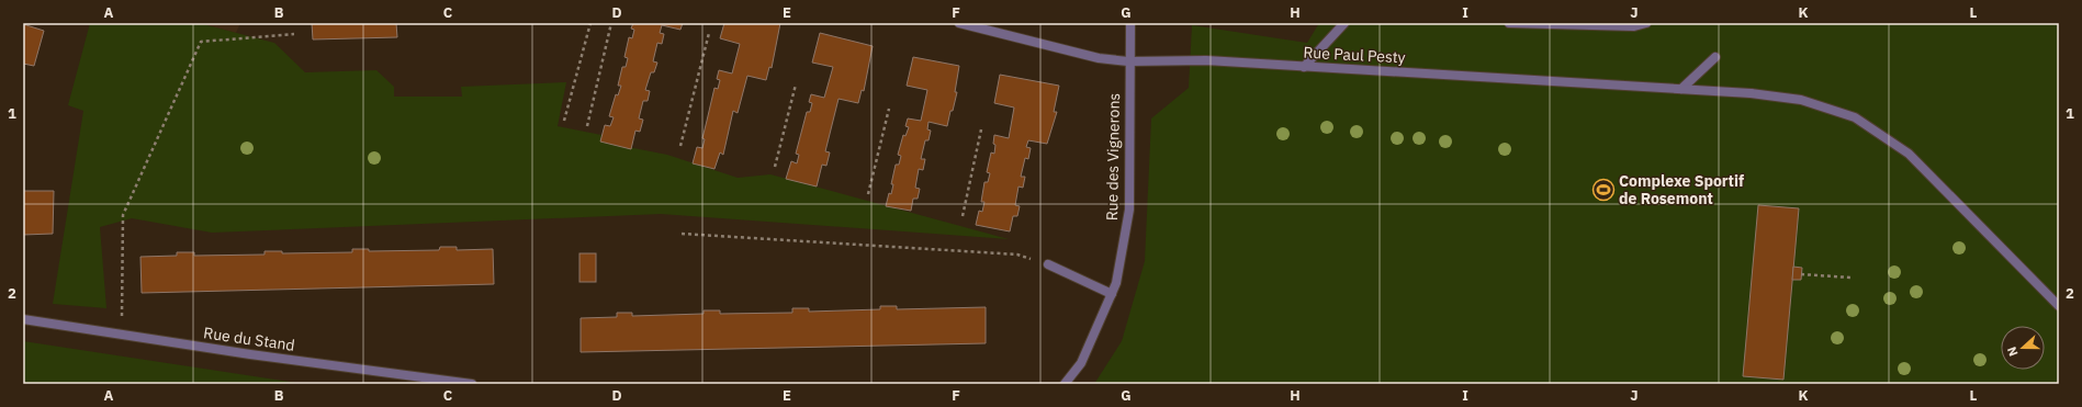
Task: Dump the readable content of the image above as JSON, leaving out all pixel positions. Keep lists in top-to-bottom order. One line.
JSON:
{"streets":{"street":["Rue Paul Pesty","Rue des Vignerons","Rue du Stand"]},"crossings":[["Rue Paul Pesty","Rue des Vignerons"]],"places":{"sports":["Complexe Sportif de Rosemont"]},"north":"left","grid":{"columns":["A","B","C","D","E","F","G","H","I","J","K","L"],"rows":["1","2"]}}
